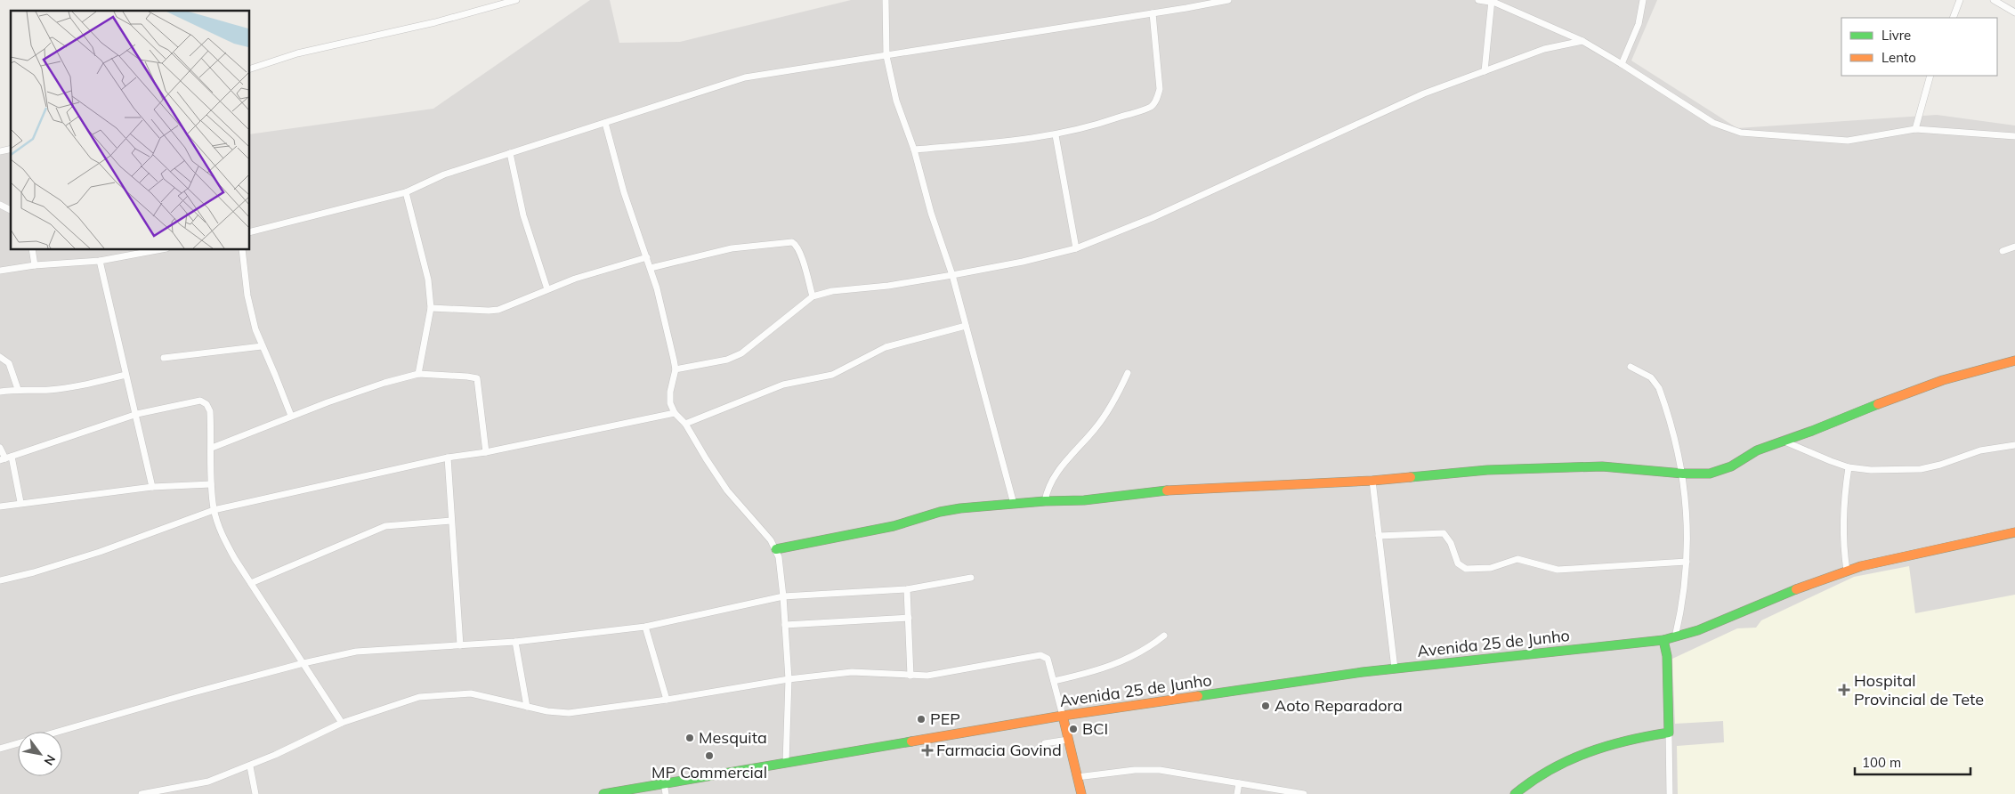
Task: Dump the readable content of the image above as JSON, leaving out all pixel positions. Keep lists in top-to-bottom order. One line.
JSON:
{"streets":{"street":["Avenida 25 de Junho"]},"places":{"health":["Hospital Provincial de Tete","Farmacia Govind"],"other":["Aoto Reparadora","PEP","BCI","Mesquita","MP Commercial"]},"legend":["Livre","Lento"],"scale_bar":"100 m","north":"bottom right"}
